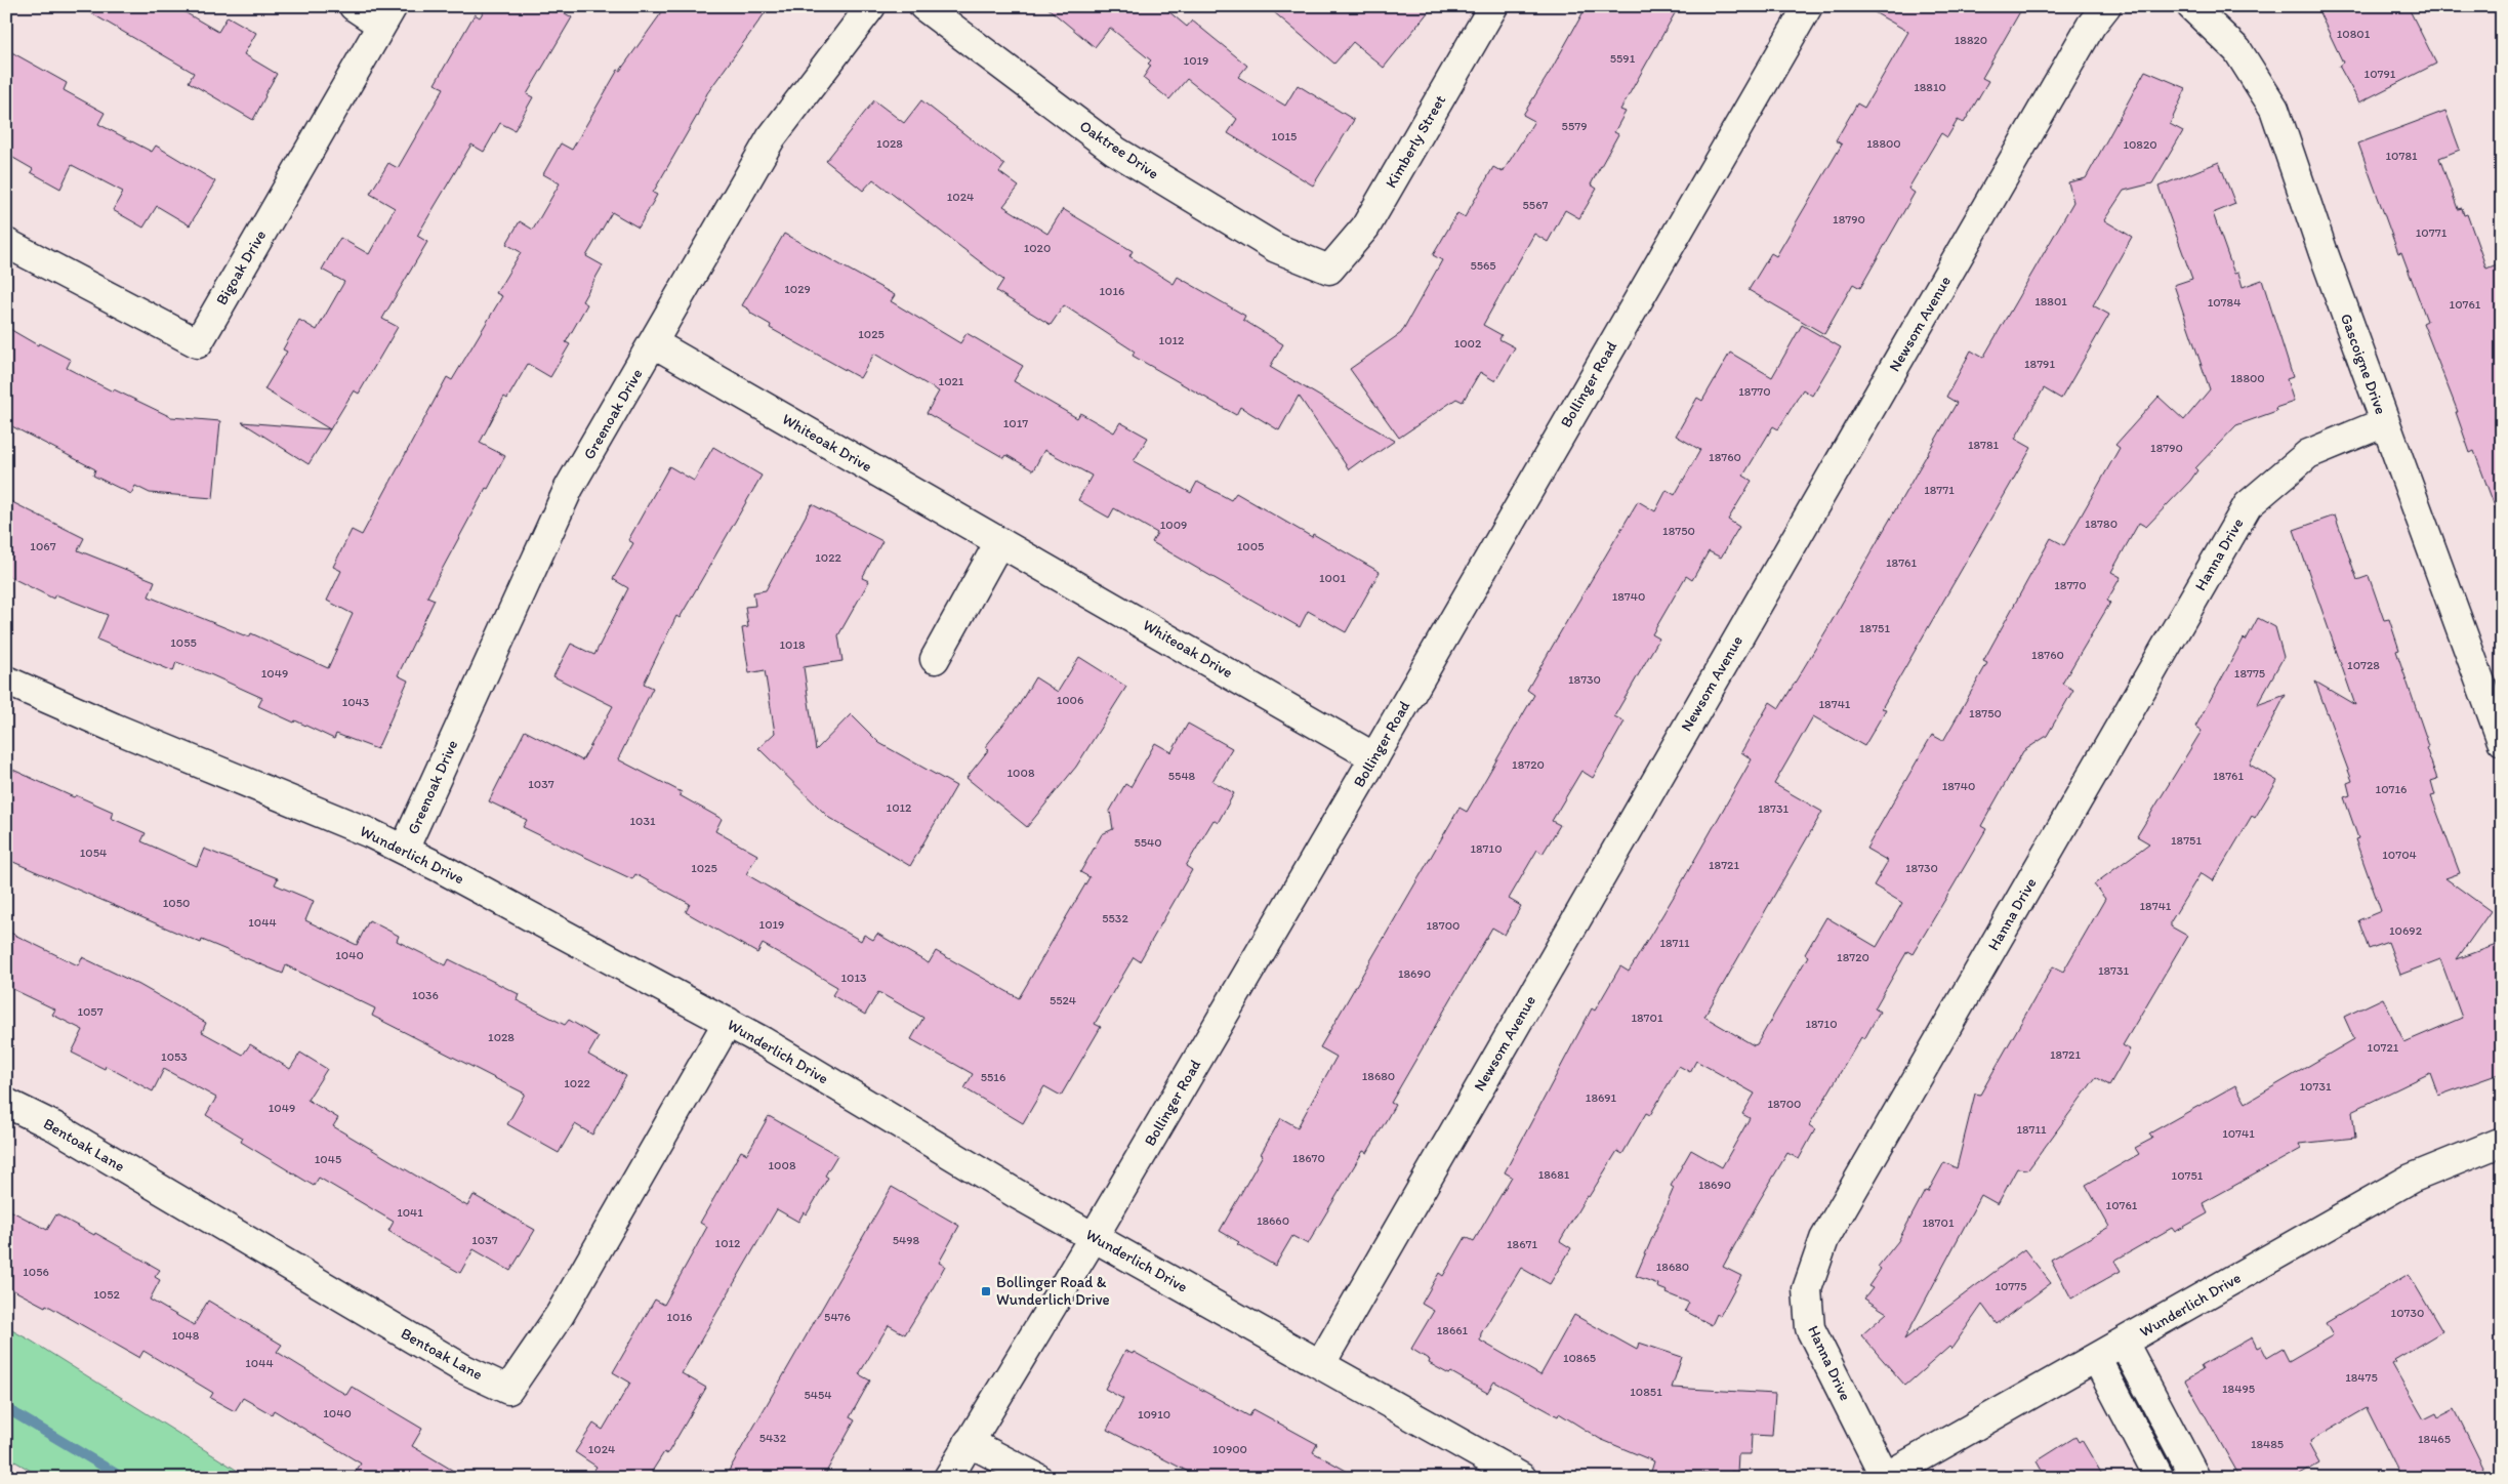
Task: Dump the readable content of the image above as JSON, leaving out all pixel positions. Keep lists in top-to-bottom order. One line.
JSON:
{"streets":{"street":["Kimberly Street","Oaktree Drive","Bigoak Drive","Newsom Avenue","Gascoigne Drive","Bollinger Road","Greenoak Drive","Whiteoak Drive","Hanna Drive","Wunderlich Drive","Bentoak Lane"]},"crossings":[["Kimberly Street","Oaktree Drive"],["Newsom Avenue","Wunderlich Drive"],["Gascoigne Drive","Hanna Drive"],["Bollinger Road","Whiteoak Drive"],["Bollinger Road","Wunderlich Drive"],["Greenoak Drive","Whiteoak Drive"],["Greenoak Drive","Wunderlich Drive"],["Hanna Drive","Wunderlich Drive"],["Wunderlich Drive","Bentoak Lane"]],"places":{"transit":["Bollinger Road & Wunderlich Drive"]},"house_numbers":["10801","18820","5591","1019","10791","18810","5579","1015","1028","18800","10820","10781","1024","5567","18790","10771","1020","5565","1029","1016","18801","10784","10761","1025","1012","1002","18791","18800","1021","18770","1017","18781","18790","18760","18771","18780","1009","18750","1067","1005","1022","18761","1001","18770","18740","18751","1055","1018","18760","10728","1049","18775","18730","1006","1043","18741","18750","18720","1008","5548","18761","1037","18740","10716","1012","18731","1031","18751","5540","18710","1054","10704","18721","1025","18730","1050","18741","5532","1044","1019","18700","10692","18711","1040","18720","18731","18690","1013","1036","5524","1057","18701","18710","1028","10721","18721","1053","18680","5516","1022","10731","18691","18700","1049","18711","10741","18670","1045","1008","18681","10751","18690","10761","1041","18660","18701","1037","5498","1012","18671","18680","1056","10775","1052","10730","1016","5476","18661","1048","10865","1044","18475","18495","10851","5454","1040","10910","5432","18465","18485","1024","10900"]}
